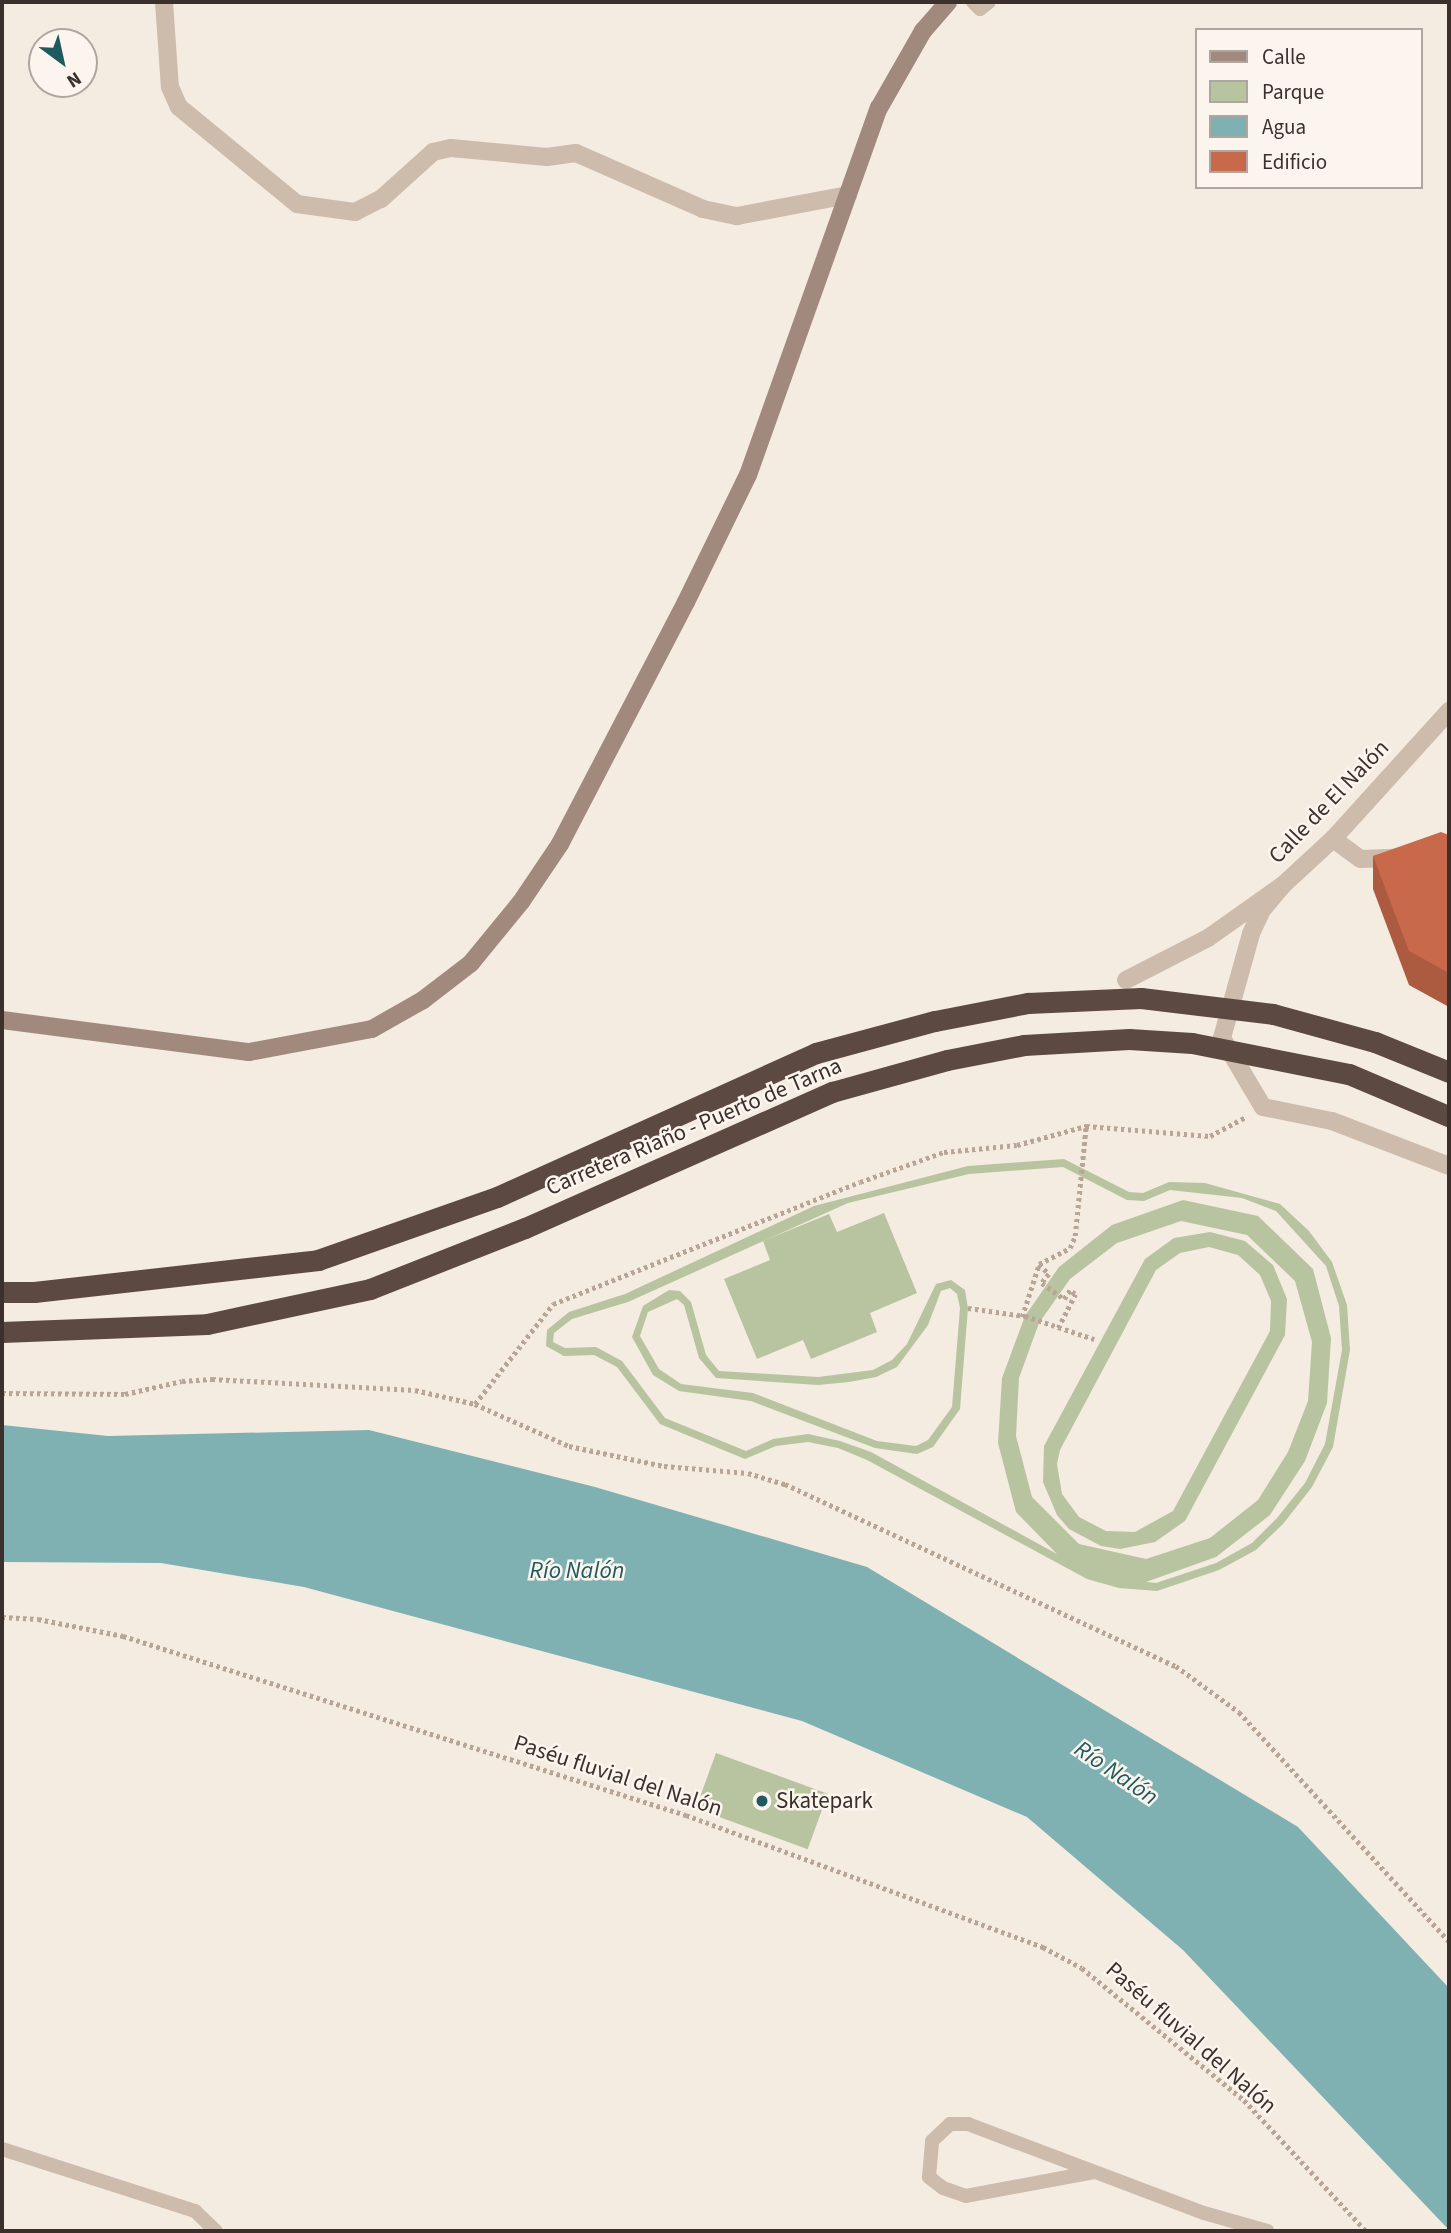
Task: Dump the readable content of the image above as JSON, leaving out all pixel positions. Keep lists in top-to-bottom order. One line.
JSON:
{"streets":{"highway":["Carretera Riaño - Puerto de Tarna"],"street":["Calle de El Nalón"],"path":["Paséu fluvial del Nalón"]},"water":["Río Nalón"],"places":["Skatepark"],"legend":["Calle","Parque","Agua","Edificio"],"north":"bottom right"}
